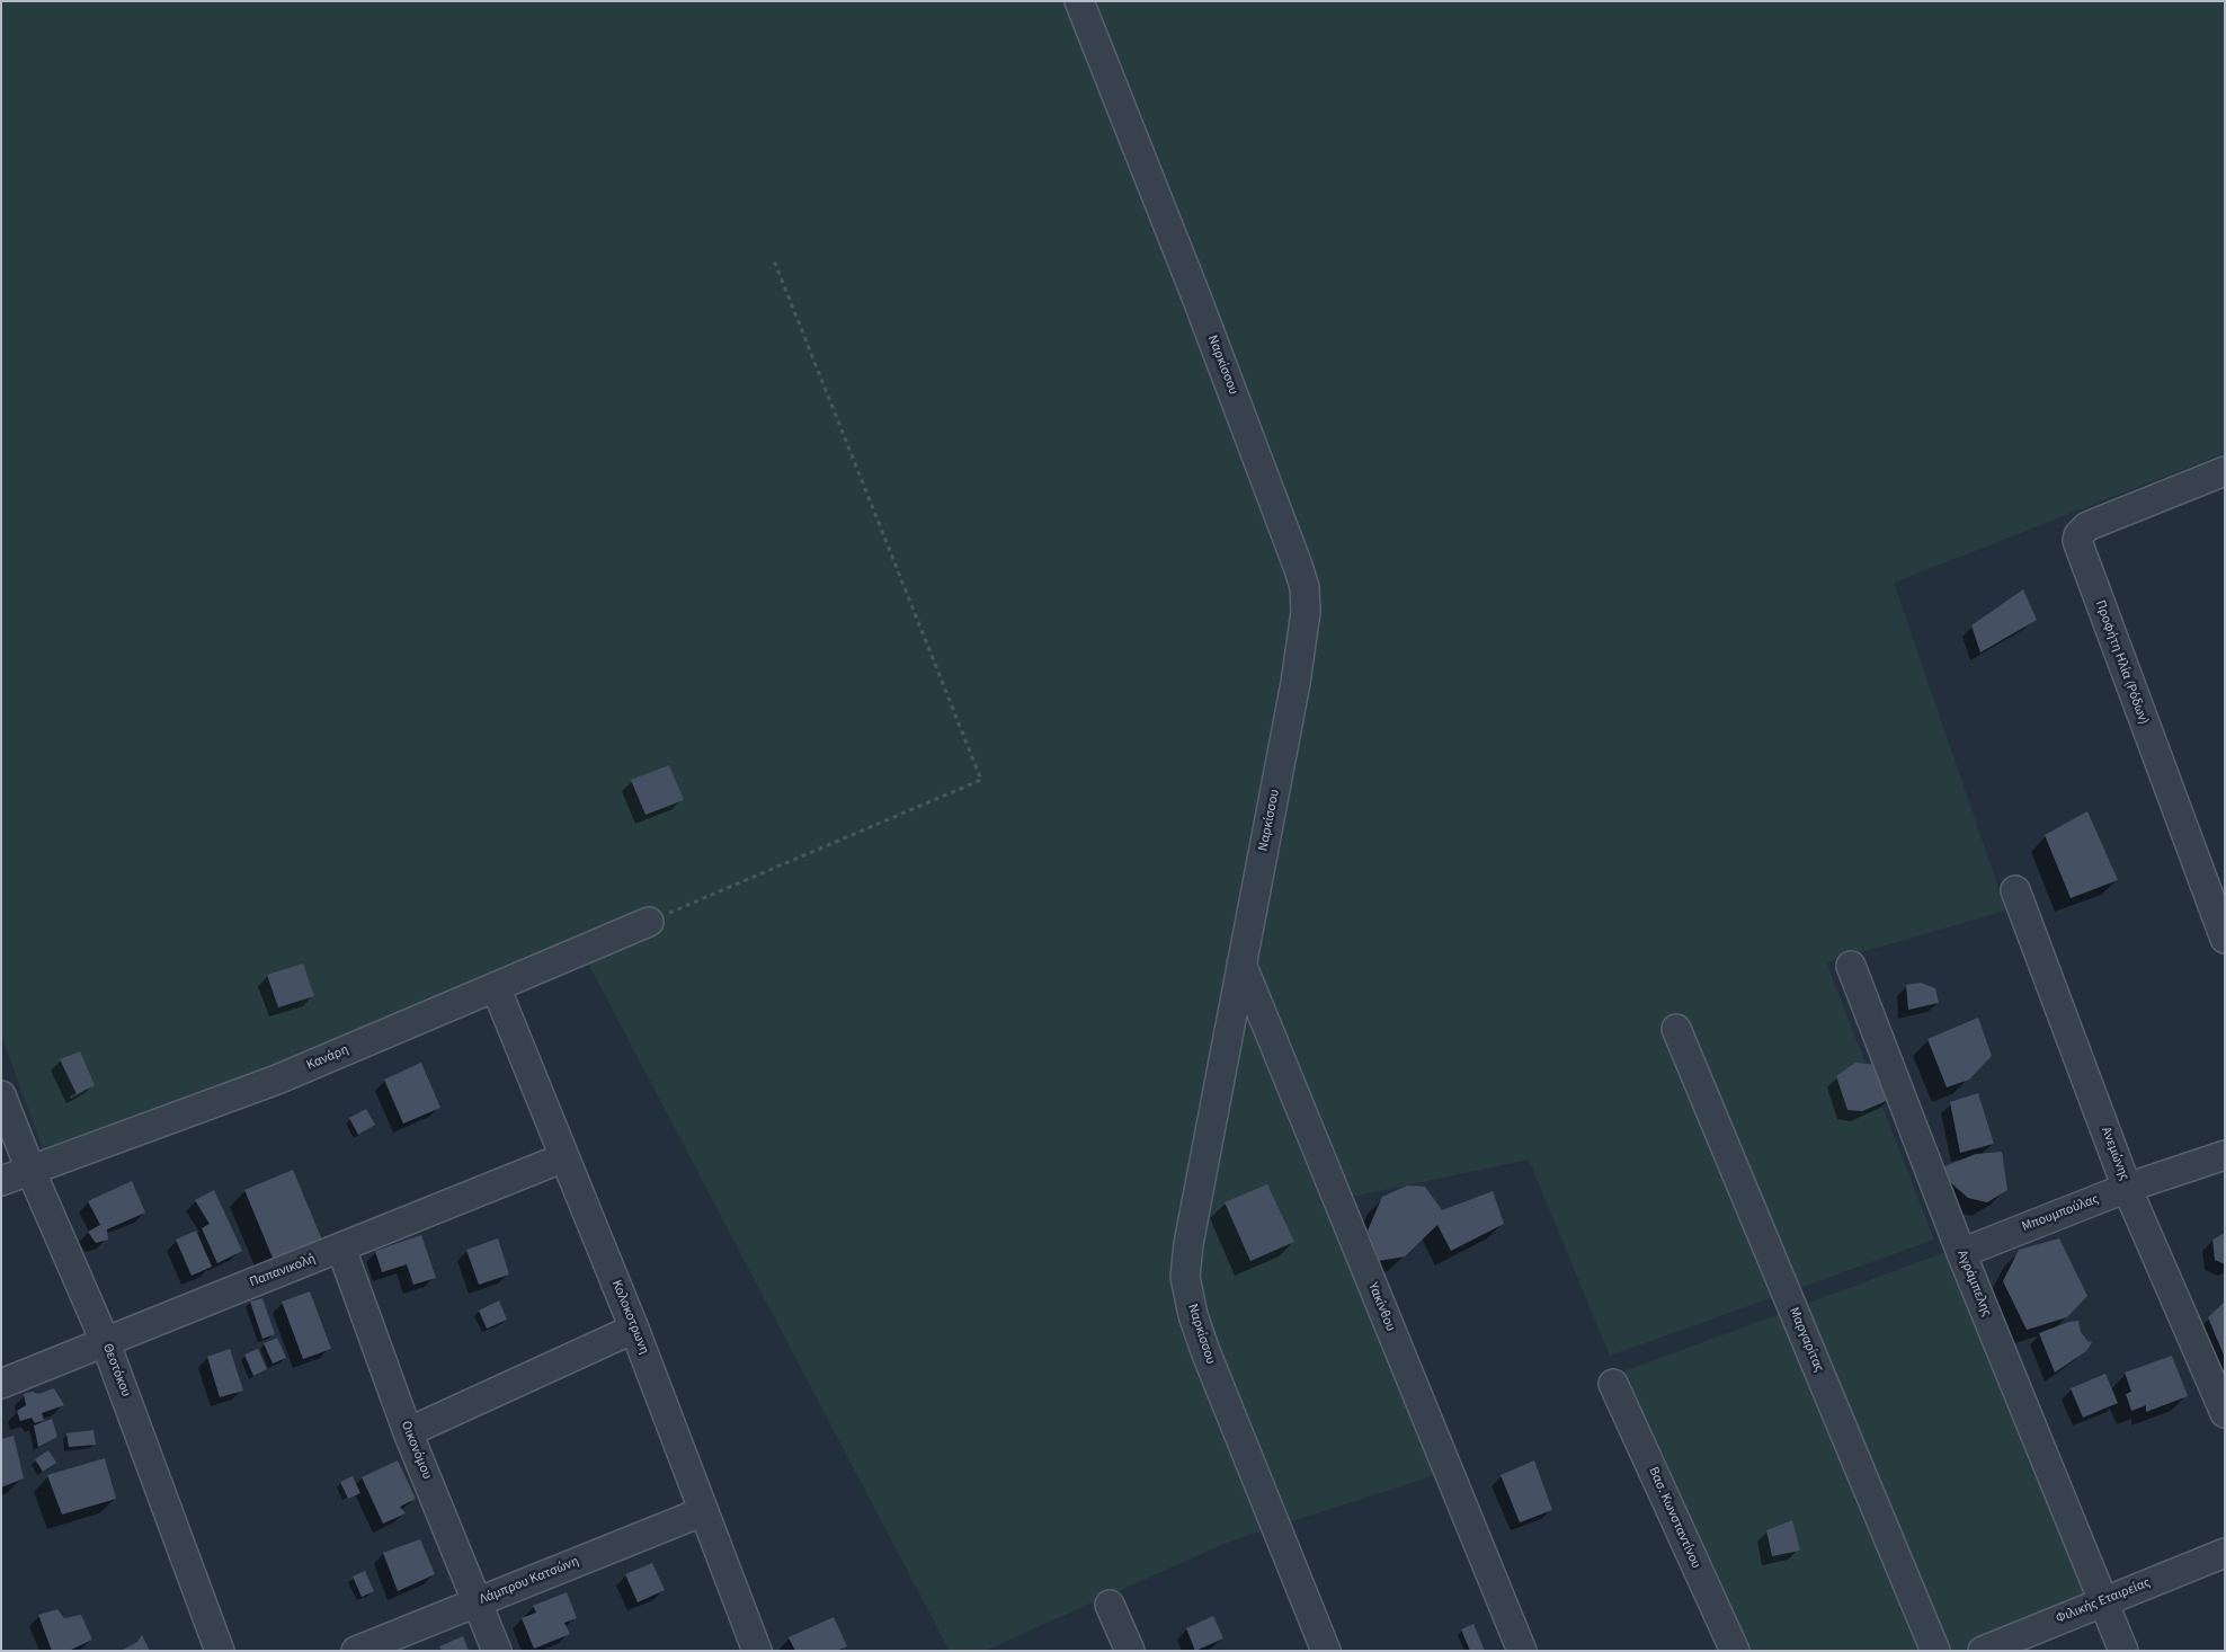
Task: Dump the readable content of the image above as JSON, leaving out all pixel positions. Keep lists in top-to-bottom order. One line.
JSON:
{"streets":{"street":["Ναρκίσσου","Προφήτη Ηλία (Ρόδων)","Κανάρη","Ανεμώνης","Μπουμπούλας","Παπανικολή","Αγράμπελης","Υακίνθου","Κολοκοτρωνη","Μαργαρίτας","Θεοτόκου","Οικονόμου","Βασ. Κωνσταντίνου","Λάμπρου Κατσώνη","Φιλικής Εταιρείας"]},"crossings":[["Ναρκίσσου","Υακίνθου"],["Κανάρη","Κολοκοτρωνη"],["Κανάρη","Θεοτόκου"],["Ανεμώνης","Μπουμπούλας"],["Μπουμπούλας","Αγράμπελης"],["Παπανικολή","Κολοκοτρωνη"],["Παπανικολή","Θεοτόκου"],["Παπανικολή","Οικονόμου"],["Αγράμπελης","Φιλικής Εταιρείας"],["Κολοκοτρωνη","Λάμπρου Κατσώνη"],["Οικονόμου","Λάμπρου Κατσώνη"]]}
